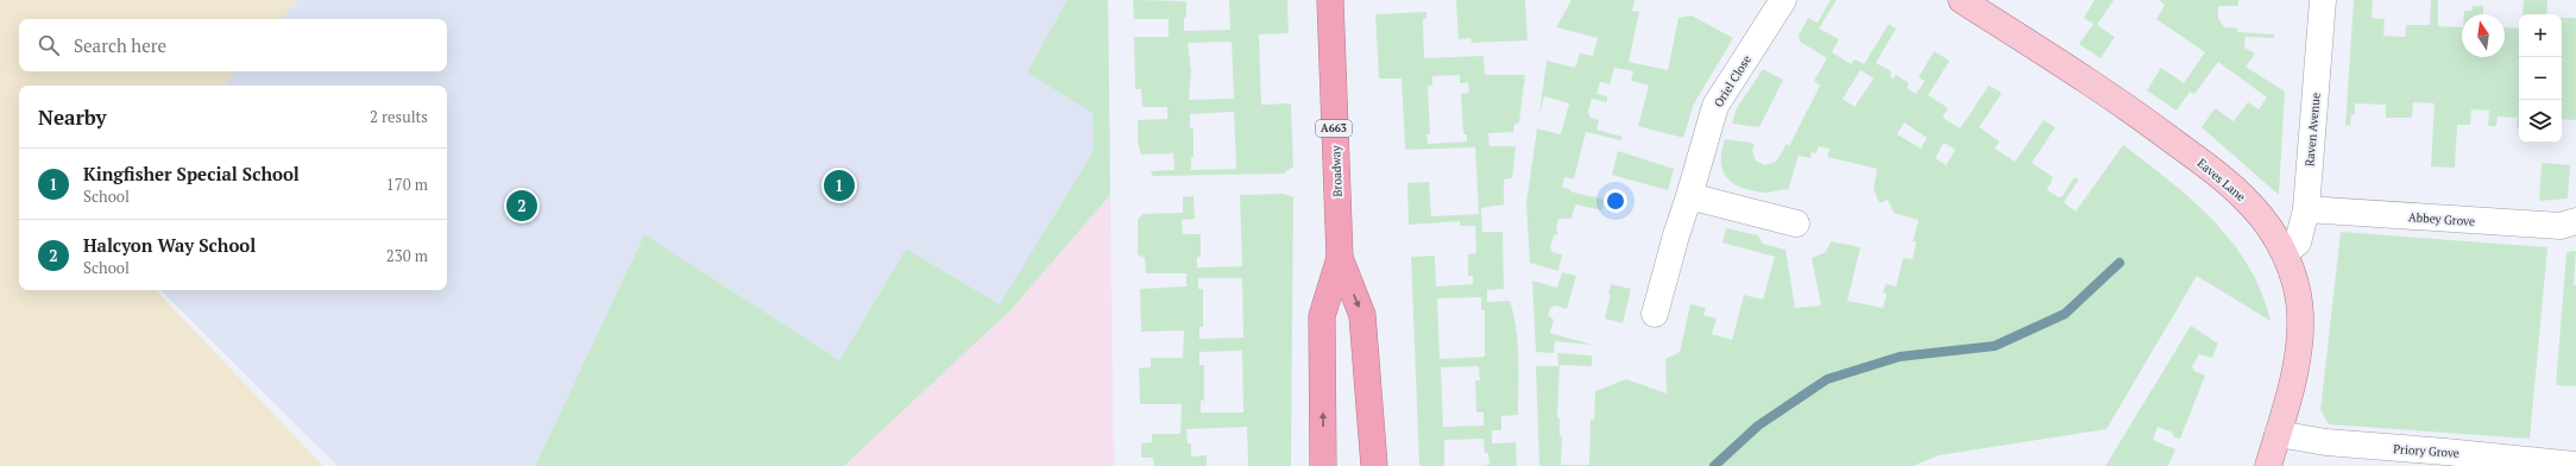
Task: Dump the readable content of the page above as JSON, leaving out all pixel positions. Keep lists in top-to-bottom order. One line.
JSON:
{"streets":{"highway":["A663","Broadway"],"main road":["Eaves Lane"],"street":["Oriel Close","Raven Avenue","Abbey Grove","Priory Grove"]},"crossings":[["Raven Avenue","Eaves Lane"],["Raven Avenue","Abbey Grove"],["Eaves Lane","Priory Grove"]],"north":"top","page":{"map_buttons":["+","−"],"search":"Search here","heading":["Nearby","2 results"],"list":[{"mark":"1","name":"Kingfisher Special School","note":"School","value":"170 m"},{"mark":"2","name":"Halcyon Way School","note":"School","value":"230 m"}],"pins":["1","2"]}}
